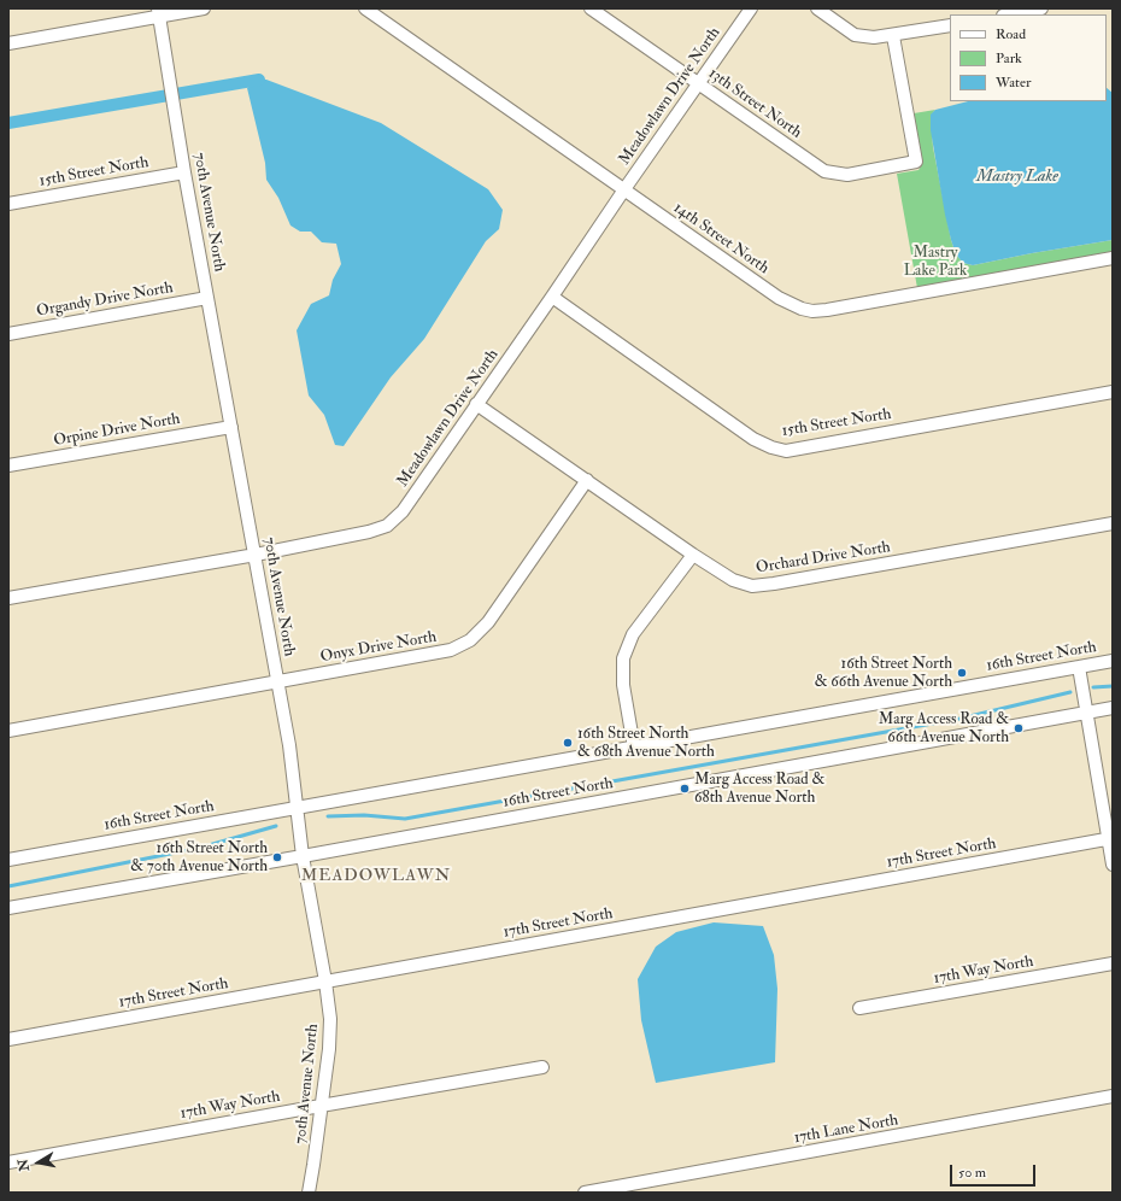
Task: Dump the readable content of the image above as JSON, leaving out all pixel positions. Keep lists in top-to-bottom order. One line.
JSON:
{"streets":{"street":["Meadowlawn Drive North","13th Street North","15th Street North","70th Avenue North","14th Street North","Organdy Drive North","Orpine Drive North","Orchard Drive North","Onyx Drive North","16th Street North","17th Street North","17th Way North","17th Lane North"]},"crossings":[["Meadowlawn Drive North","13th Street North"],["Meadowlawn Drive North","15th Street North"],["Meadowlawn Drive North","70th Avenue North"],["Meadowlawn Drive North","14th Street North"],["Meadowlawn Drive North","Orchard Drive North"],["15th Street North","70th Avenue North"],["70th Avenue North","Organdy Drive North"],["70th Avenue North","Orpine Drive North"],["70th Avenue North","Onyx Drive North"],["70th Avenue North","16th Street North"],["70th Avenue North","17th Street North"],["70th Avenue North","17th Way North"],["Orchard Drive North","Onyx Drive North"]],"districts":["MEADOWLAWN"],"water":["Mastry Lake"],"parks":["Mastry Lake Park"],"places":["16th Street North & 66th Avenue North","Marg Access Road & 66th Avenue North","16th Street North & 68th Avenue North","Marg Access Road & 68th Avenue North","16th Street North & 70th Avenue North"],"legend":["Road","Park","Water"],"scale_bar":"50 m","north":"left"}
